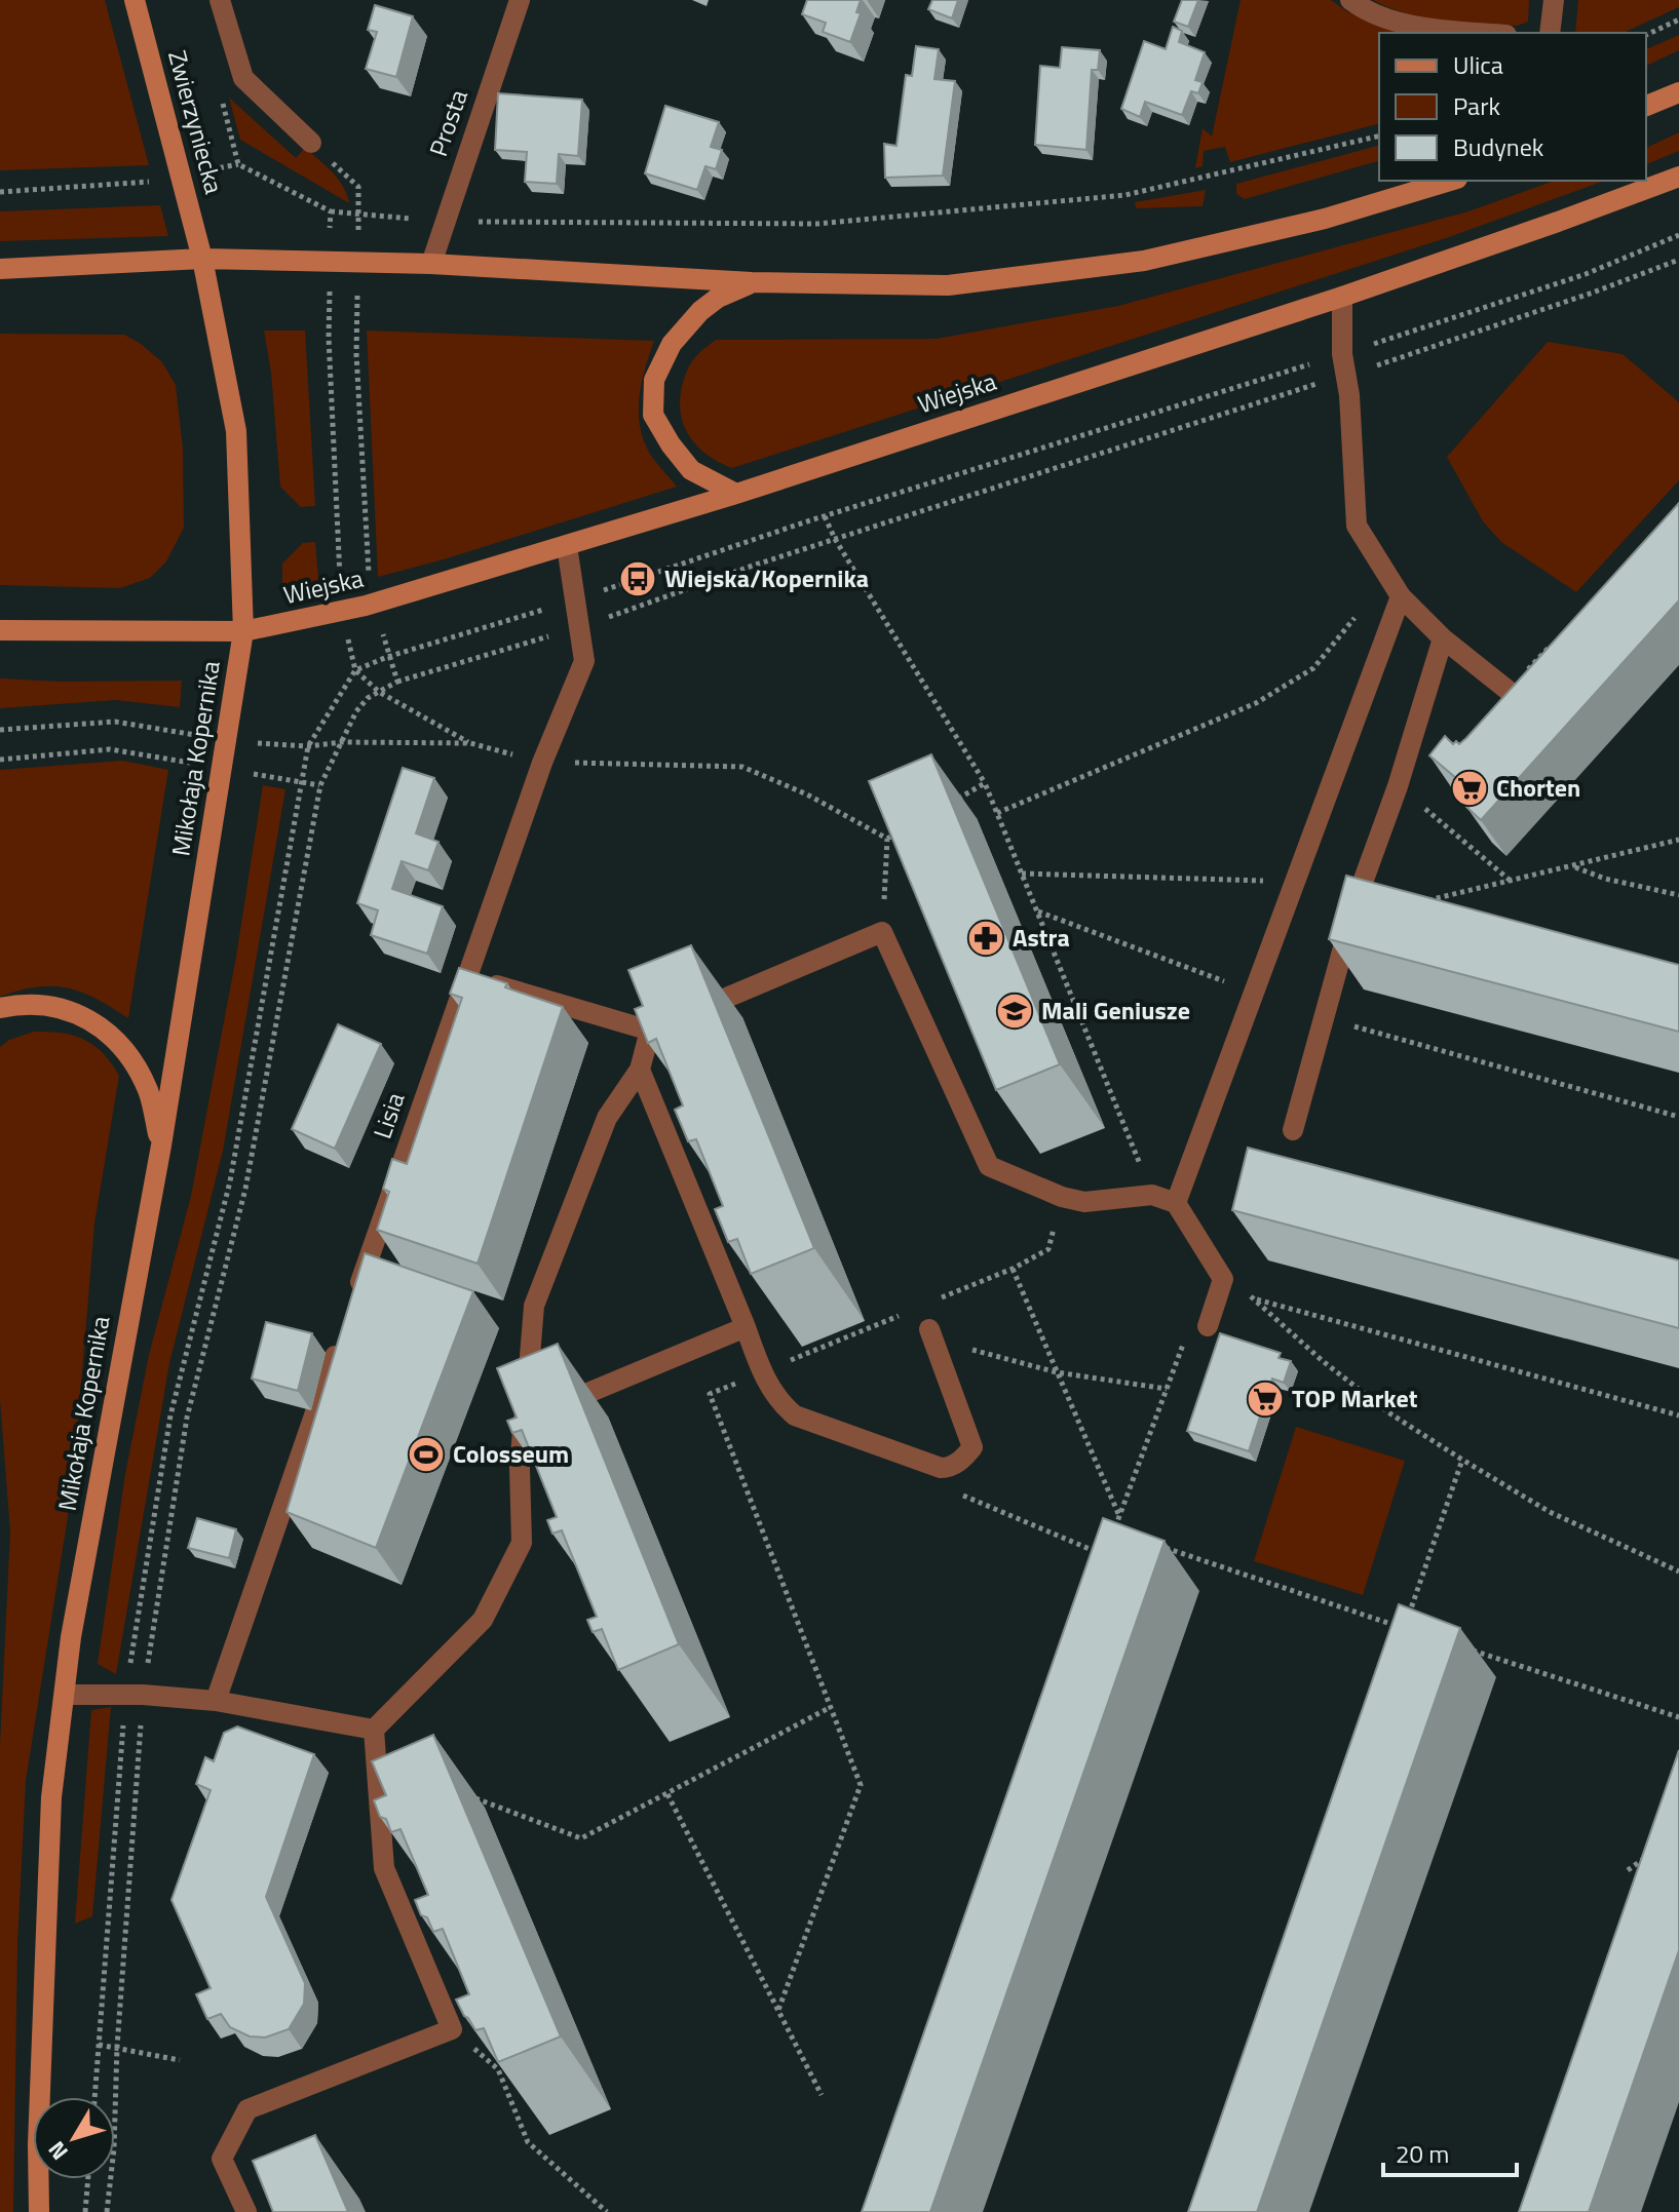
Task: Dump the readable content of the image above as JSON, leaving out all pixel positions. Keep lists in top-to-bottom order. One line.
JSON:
{"streets":{"main road":["Zwierzyniecka","Wiejska","Mikołaja Kopernika"],"street":["Prosta","Lisia"]},"crossings":[["Zwierzyniecka","Wiejska"],["Zwierzyniecka","Mikołaja Kopernika"],["Wiejska","Mikołaja Kopernika"],["Wiejska","Lisia"]],"places":{"bus stop":["Wiejska/Kopernika"],"supermarket":["Chorten","TOP Market"],"pharmacy":["Astra"],"school or university":["Mali Geniusze"],"sports":["Colosseum"]},"legend":["Ulica","Park","Budynek"],"scale_bar":"20 m","north":"bottom left"}
